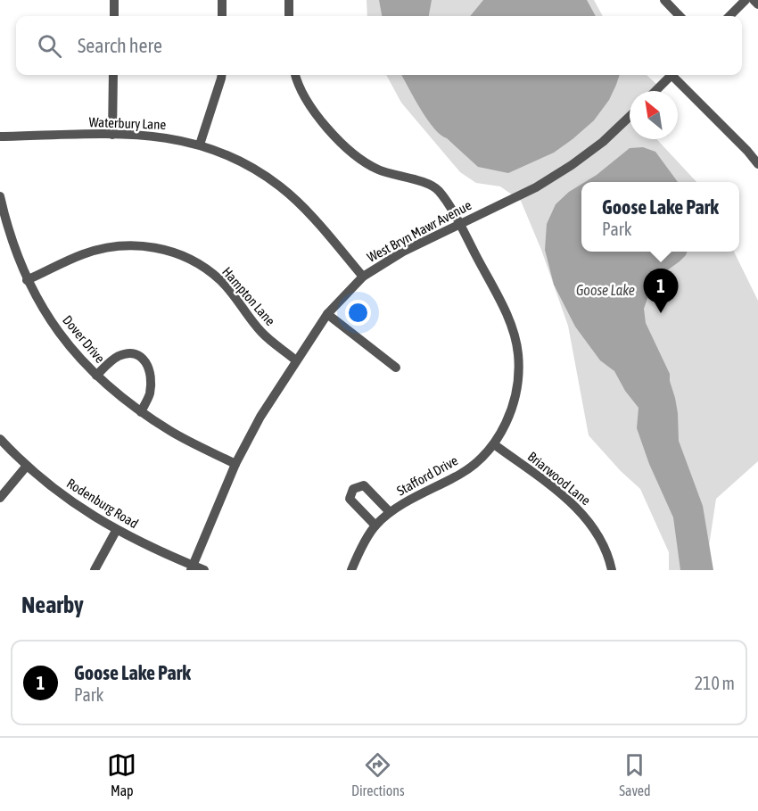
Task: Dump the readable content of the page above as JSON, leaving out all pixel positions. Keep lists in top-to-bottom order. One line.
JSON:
{"streets":{"street":["Waterbury Lane","West Bryn Mawr Avenue","Hampton Lane","Dover Drive","Stafford Drive","Briarwood Lane","Rodenburg Road"]},"crossings":[["Waterbury Lane","West Bryn Mawr Avenue"],["West Bryn Mawr Avenue","Hampton Lane"],["West Bryn Mawr Avenue","Dover Drive"],["West Bryn Mawr Avenue","Stafford Drive"],["West Bryn Mawr Avenue","Rodenburg Road"],["Hampton Lane","Dover Drive"],["Stafford Drive","Briarwood Lane"]],"water":["Goose Lake"],"north":"top left","page":{"search":"Search here","popup":["Goose Lake Park","Park"],"pins":"1","heading":"Nearby","list":[{"mark":"1","name":"Goose Lake Park","note":"Park","value":"210 m"}],"nav":["Map","Directions","Saved"]}}
